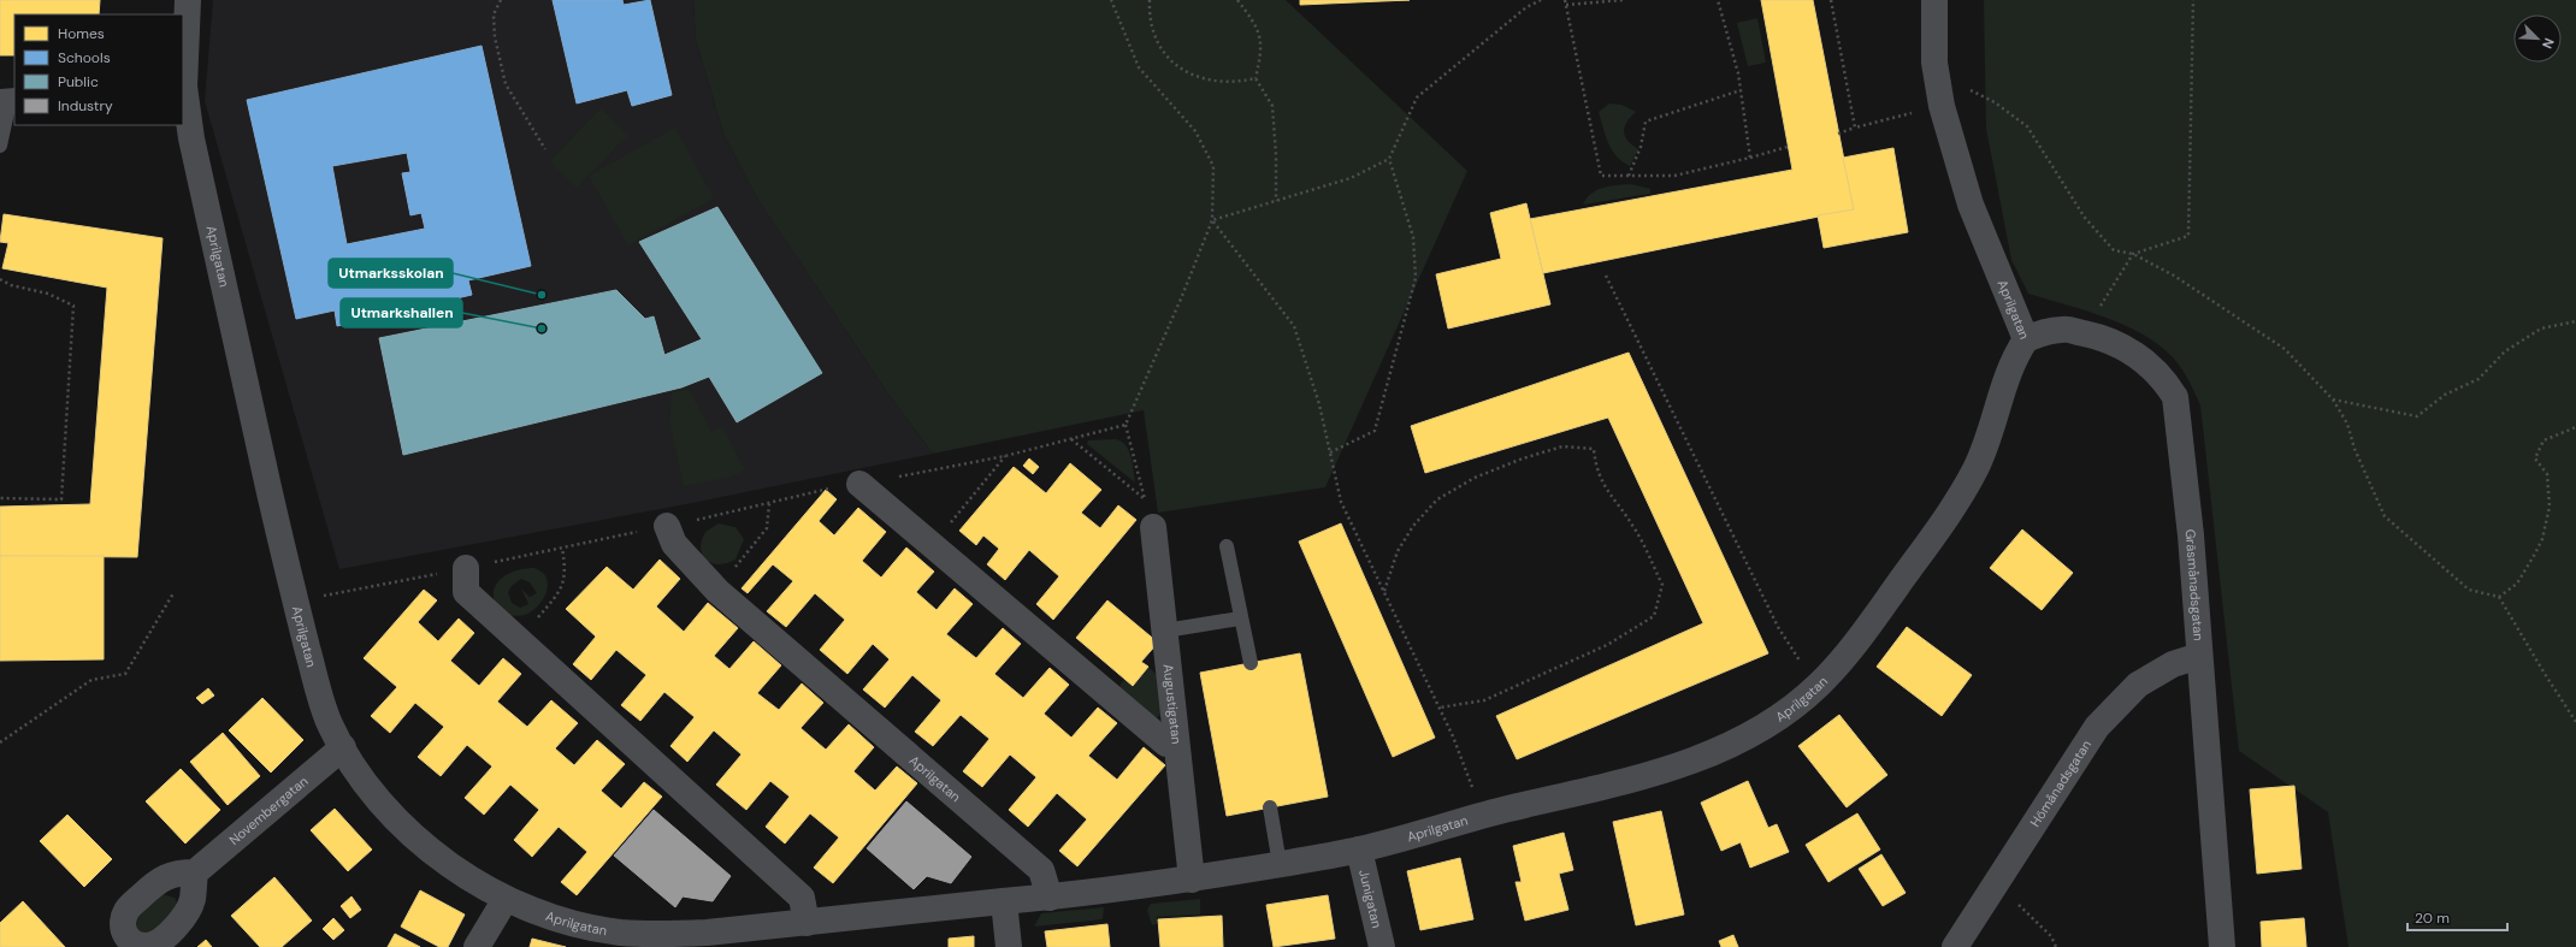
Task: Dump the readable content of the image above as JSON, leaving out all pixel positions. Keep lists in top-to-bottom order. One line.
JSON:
{"streets":{"street":["Aprilgatan","Gräsmånadsgatan","Augustigatan","Hömånadsgatan","Novembergatan","Junigatan"]},"crossings":[["Aprilgatan","Gräsmånadsgatan"],["Aprilgatan","Augustigatan"],["Aprilgatan","Novembergatan"],["Aprilgatan","Junigatan"],["Gräsmånadsgatan","Hömånadsgatan"]],"places":["Utmarksskolan","Utmarkshallen"],"legend":["Homes","Schools","Public","Industry"],"scale_bar":"20 m","north":"bottom right"}
